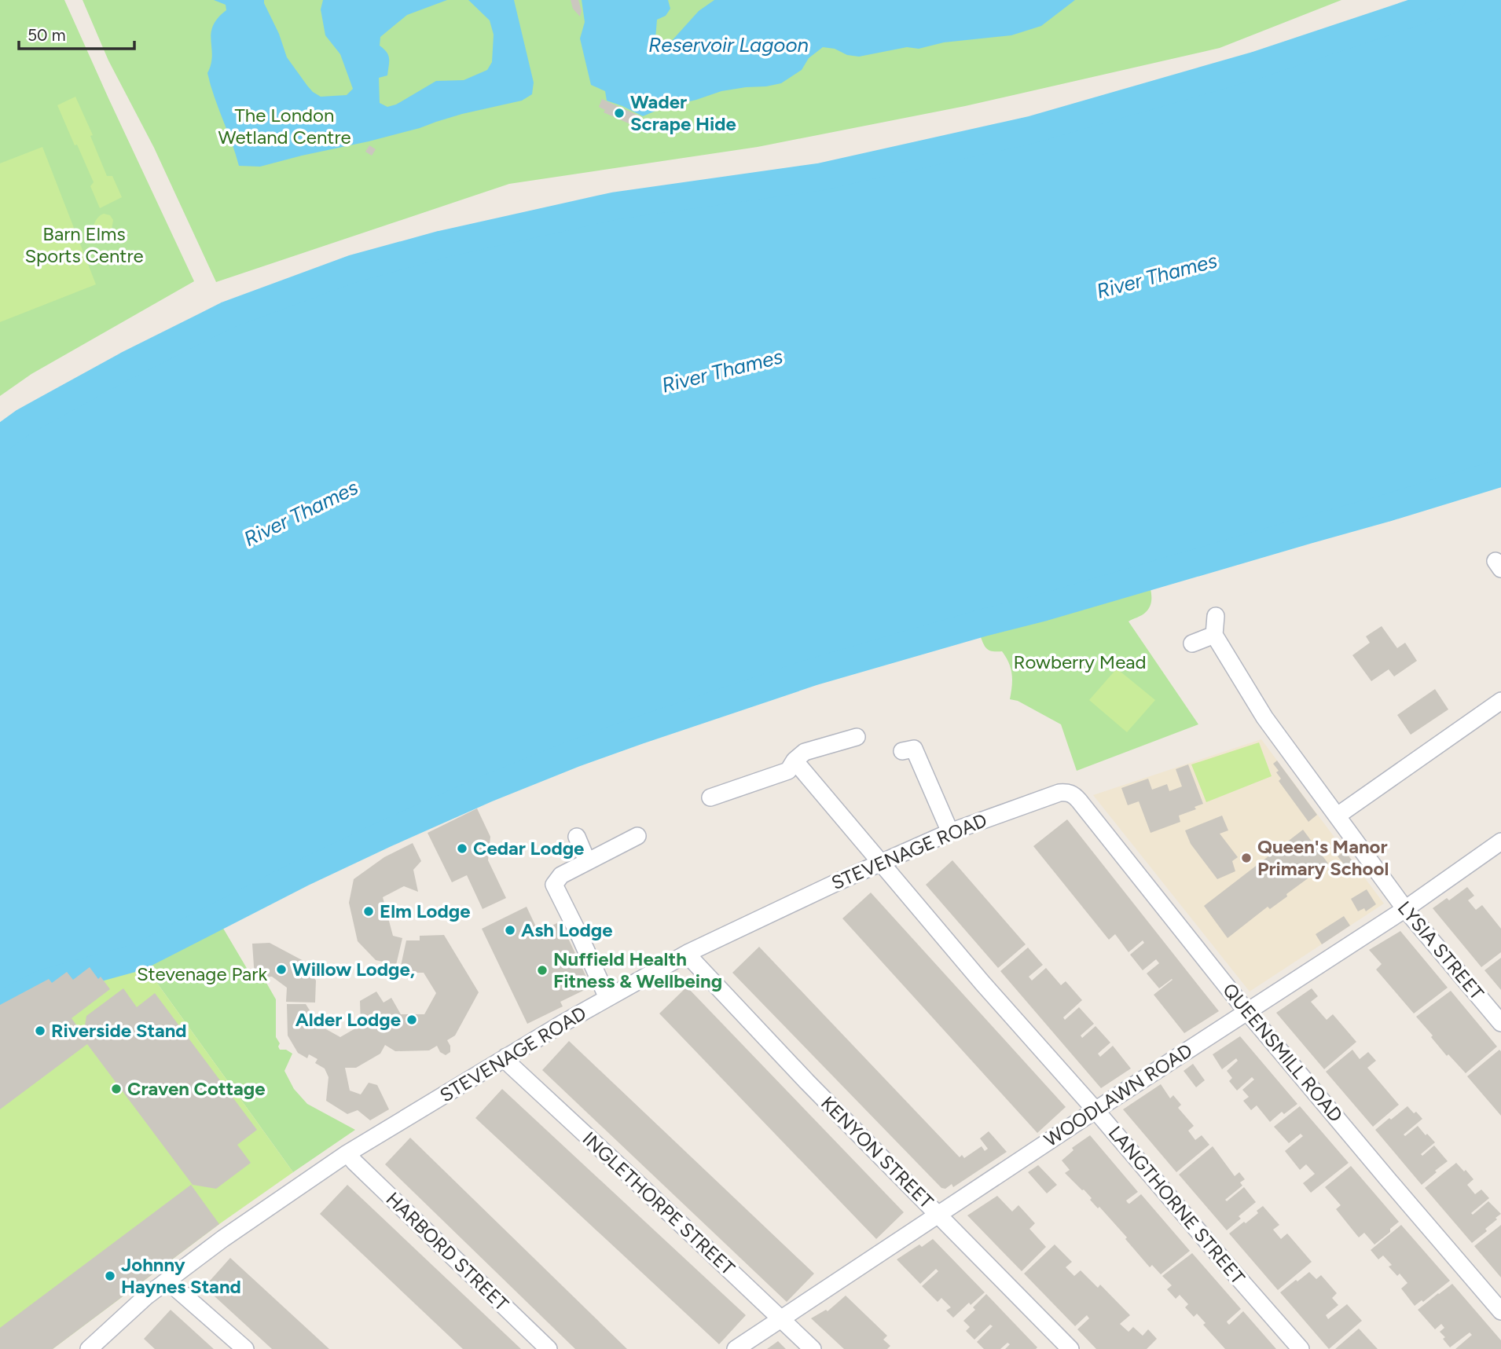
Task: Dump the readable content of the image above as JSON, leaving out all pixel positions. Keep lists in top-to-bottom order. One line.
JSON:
{"streets":{"street":["STEVENAGE ROAD","LYSIA STREET","QUEENSMILL ROAD","WOODLAWN ROAD","KENYON STREET","INGLETHORPE STREET","LANGTHORNE STREET","HARBORD STREET"]},"crossings":[["STEVENAGE ROAD","QUEENSMILL ROAD"],["STEVENAGE ROAD","KENYON STREET"],["STEVENAGE ROAD","INGLETHORPE STREET"],["STEVENAGE ROAD","LANGTHORNE STREET"],["STEVENAGE ROAD","HARBORD STREET"],["LYSIA STREET","WOODLAWN ROAD"],["QUEENSMILL ROAD","WOODLAWN ROAD"],["WOODLAWN ROAD","KENYON STREET"],["WOODLAWN ROAD","INGLETHORPE STREET"],["WOODLAWN ROAD","LANGTHORNE STREET"]],"water":["Reservoir Lagoon","River Thames"],"parks":["The London Wetland Centre","Barn Elms Sports Centre","Rowberry Mead","Stevenage Park"],"places":["Wader Scrape Hide","Cedar Lodge","Queen's Manor Primary School","Elm Lodge","Ash Lodge","Willow Lodge,","Nuffield Health Fitness & Wellbeing","Alder Lodge","Riverside Stand","Craven Cottage","Johnny Haynes Stand"],"scale_bar":"50 m"}
